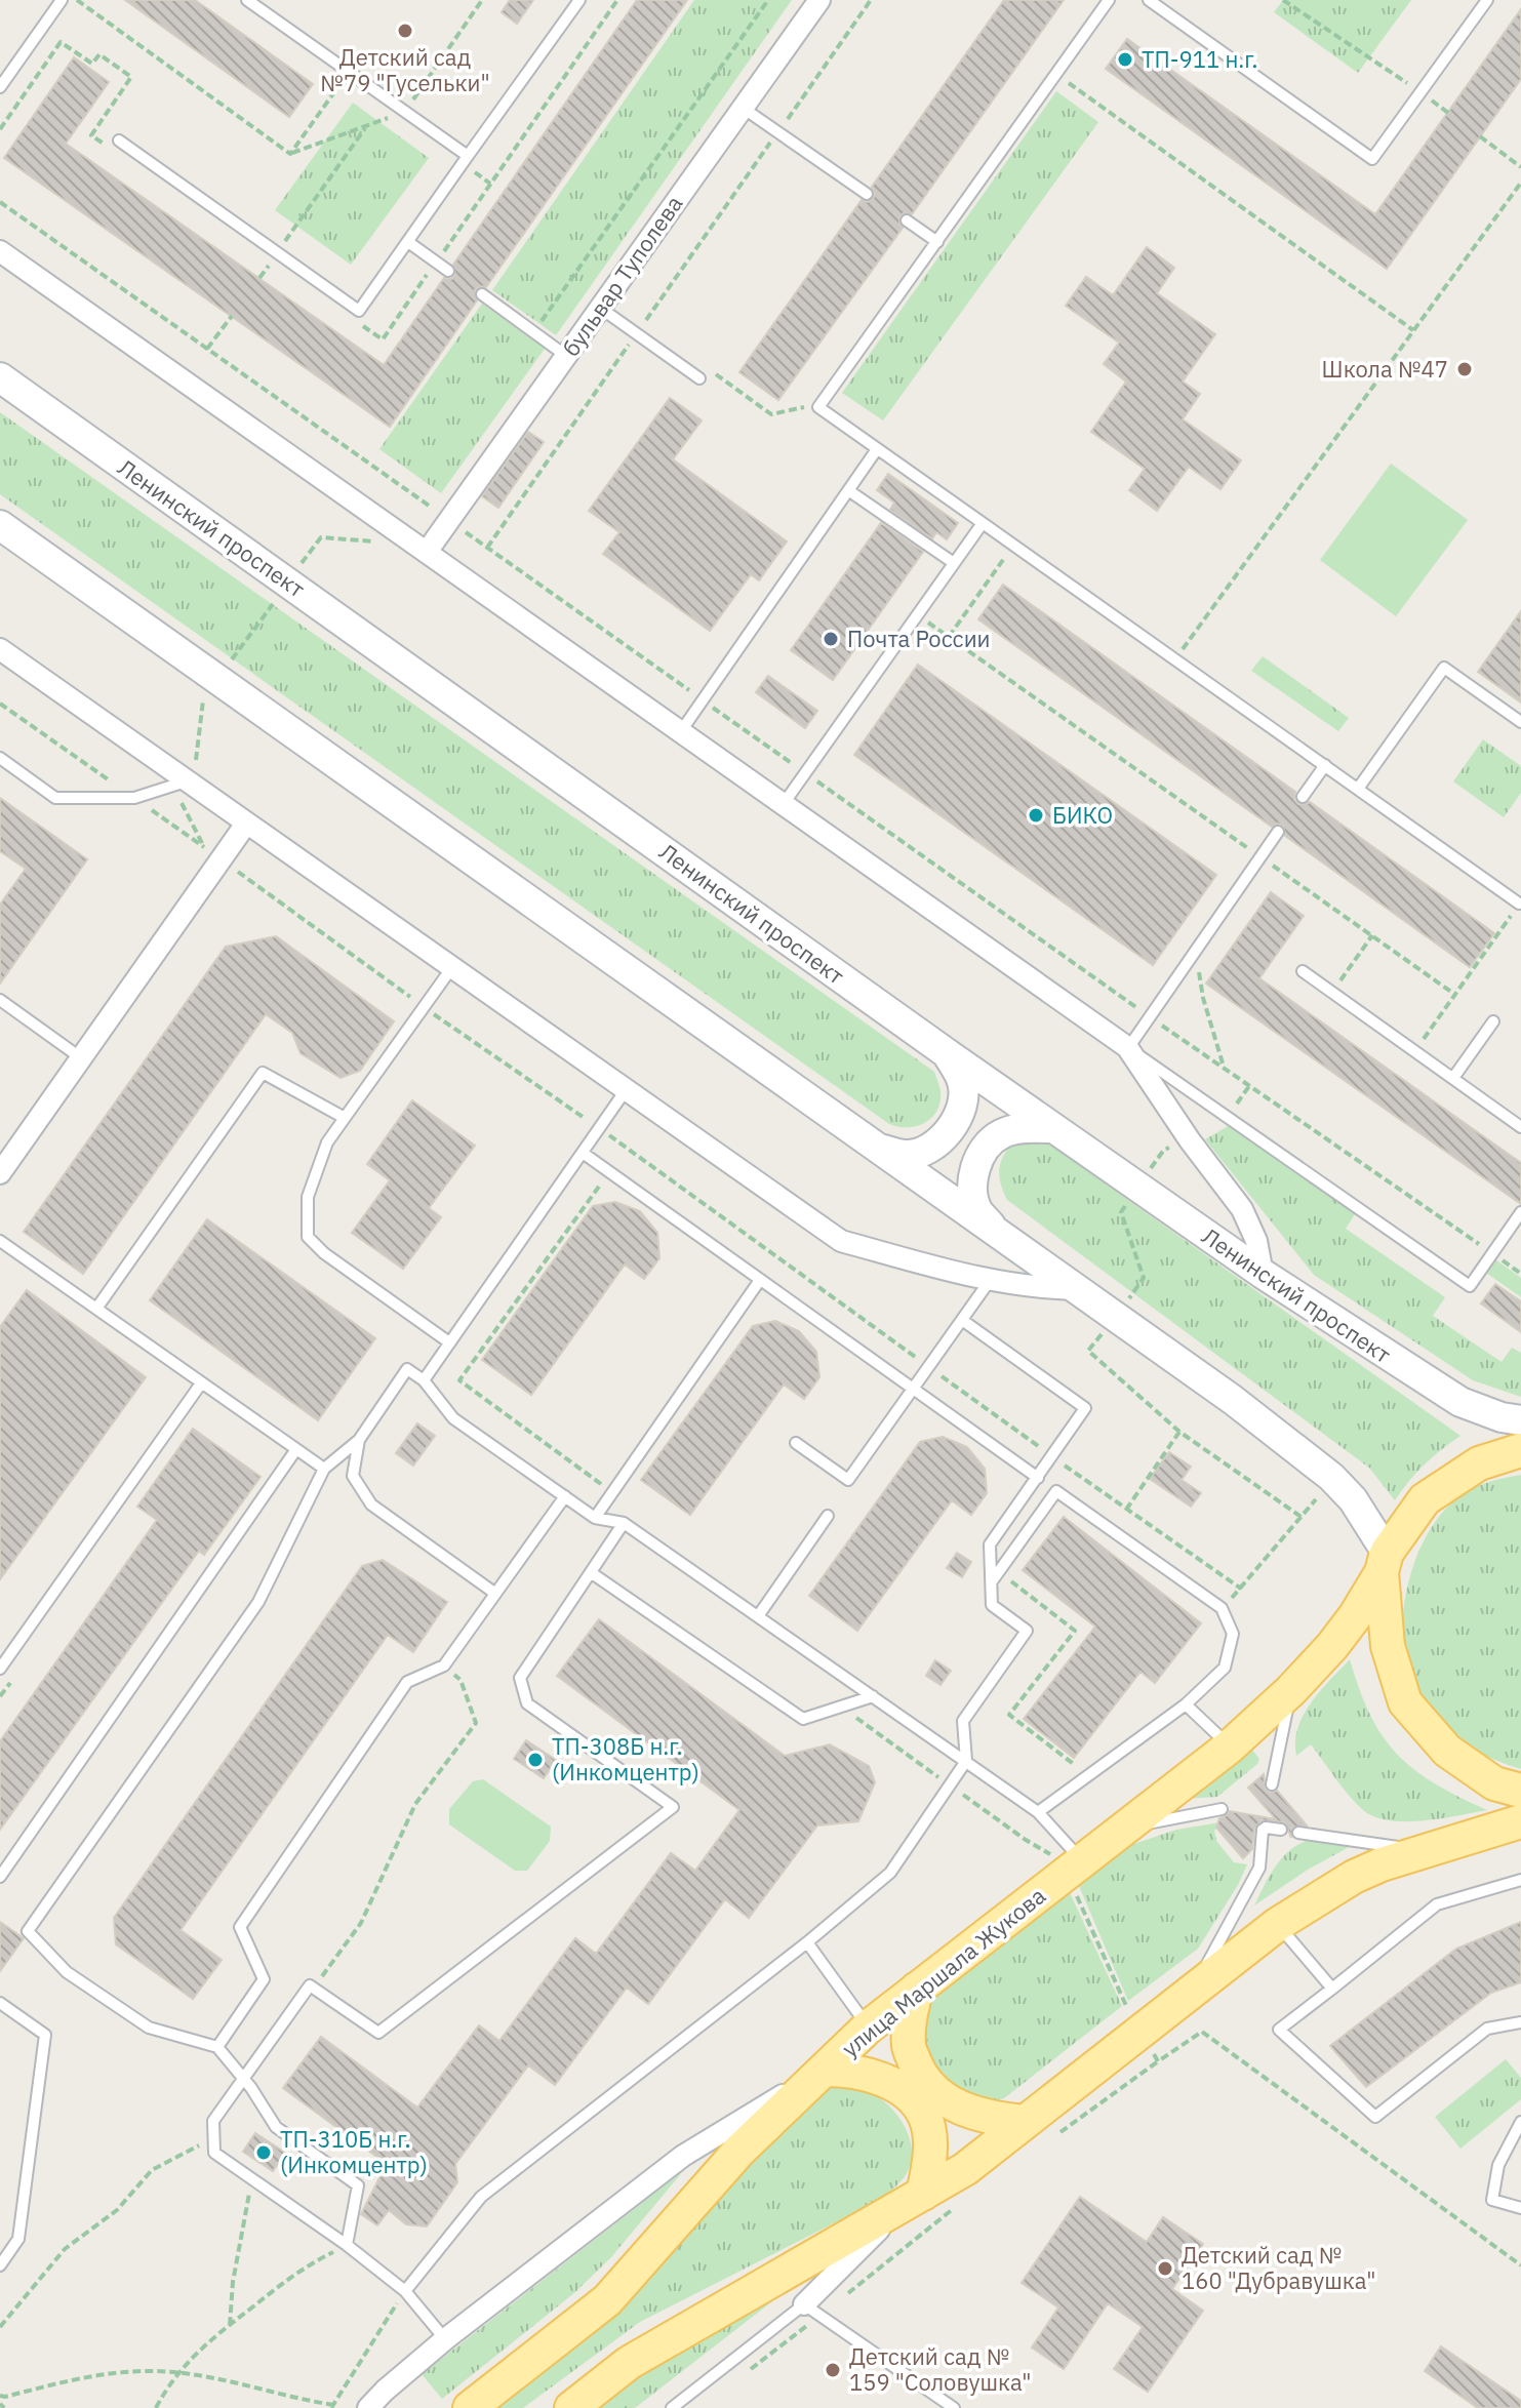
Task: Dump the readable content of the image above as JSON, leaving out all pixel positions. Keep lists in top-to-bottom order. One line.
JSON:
{"streets":{"main road":["Ленинский проспект","улица Маршала Жукова"],"street":["бульвар Туполева"]},"places":["Детский сад №79 \"Гусельки\"","ТП-911 н.г.","Школа №47","Почта России","БИКО","ТП-308Б н.г. (Инкомцентр)","ТП-310Б н.г. (Инкомцентр)","Детский сад № 160 \"Дубравушка\"","Детский сад № 159 \"Соловушка\""]}
